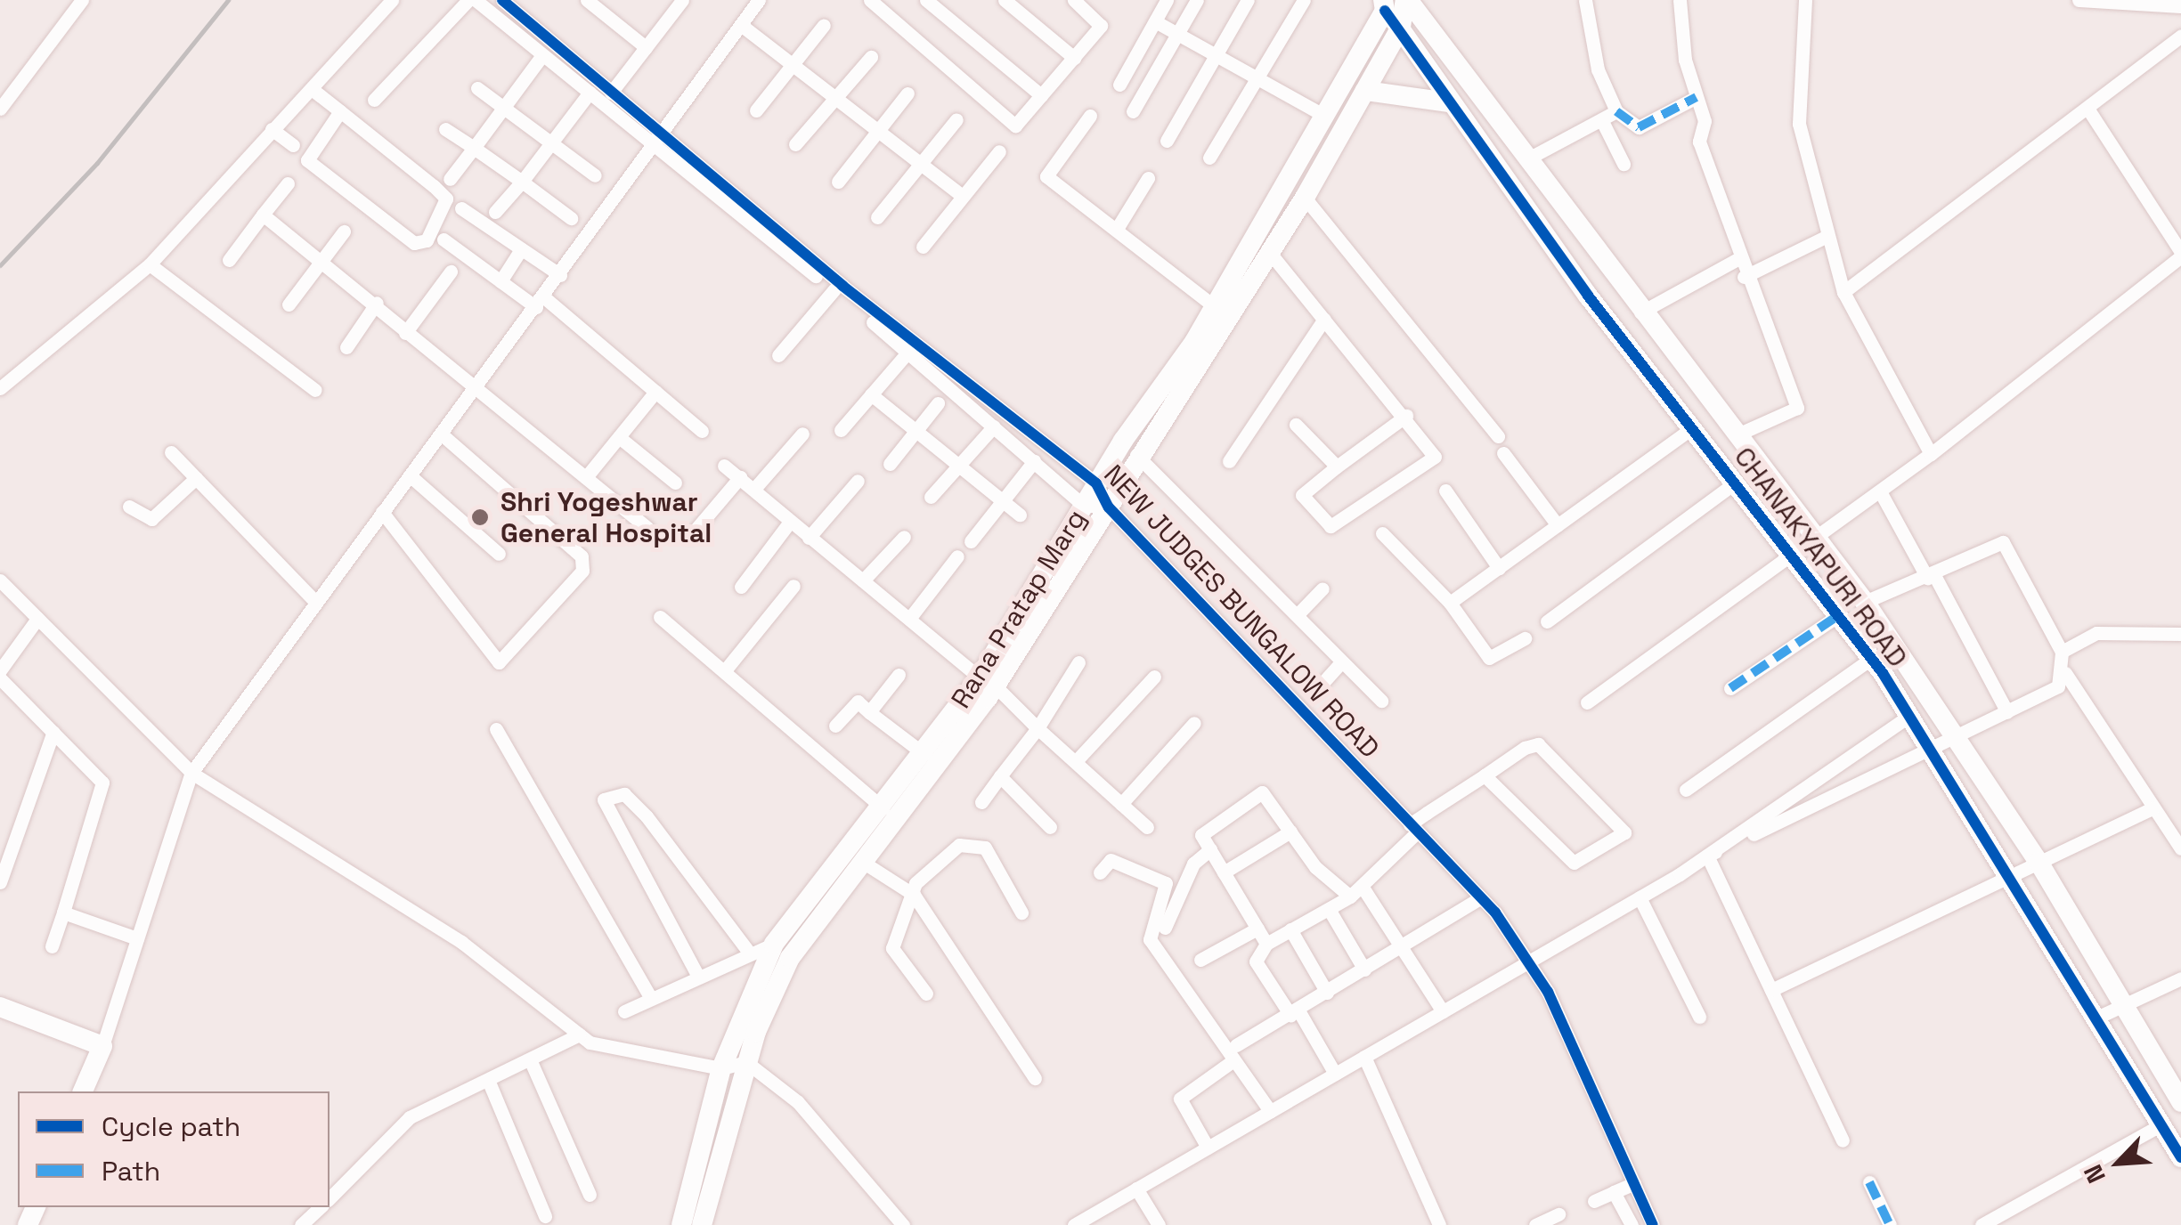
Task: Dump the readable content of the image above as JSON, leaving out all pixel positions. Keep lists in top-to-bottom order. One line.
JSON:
{"streets":{"street":["CHANAKYAPURI ROAD","Rana Pratap Marg","NEW JUDGES BUNGALOW ROAD"]},"crossings":[["CHANAKYAPURI ROAD","Rana Pratap Marg"],["Rana Pratap Marg","NEW JUDGES BUNGALOW ROAD"]],"places":["Shri Yogeshwar General Hospital"],"legend":["Cycle path","Path"],"north":"bottom left"}
